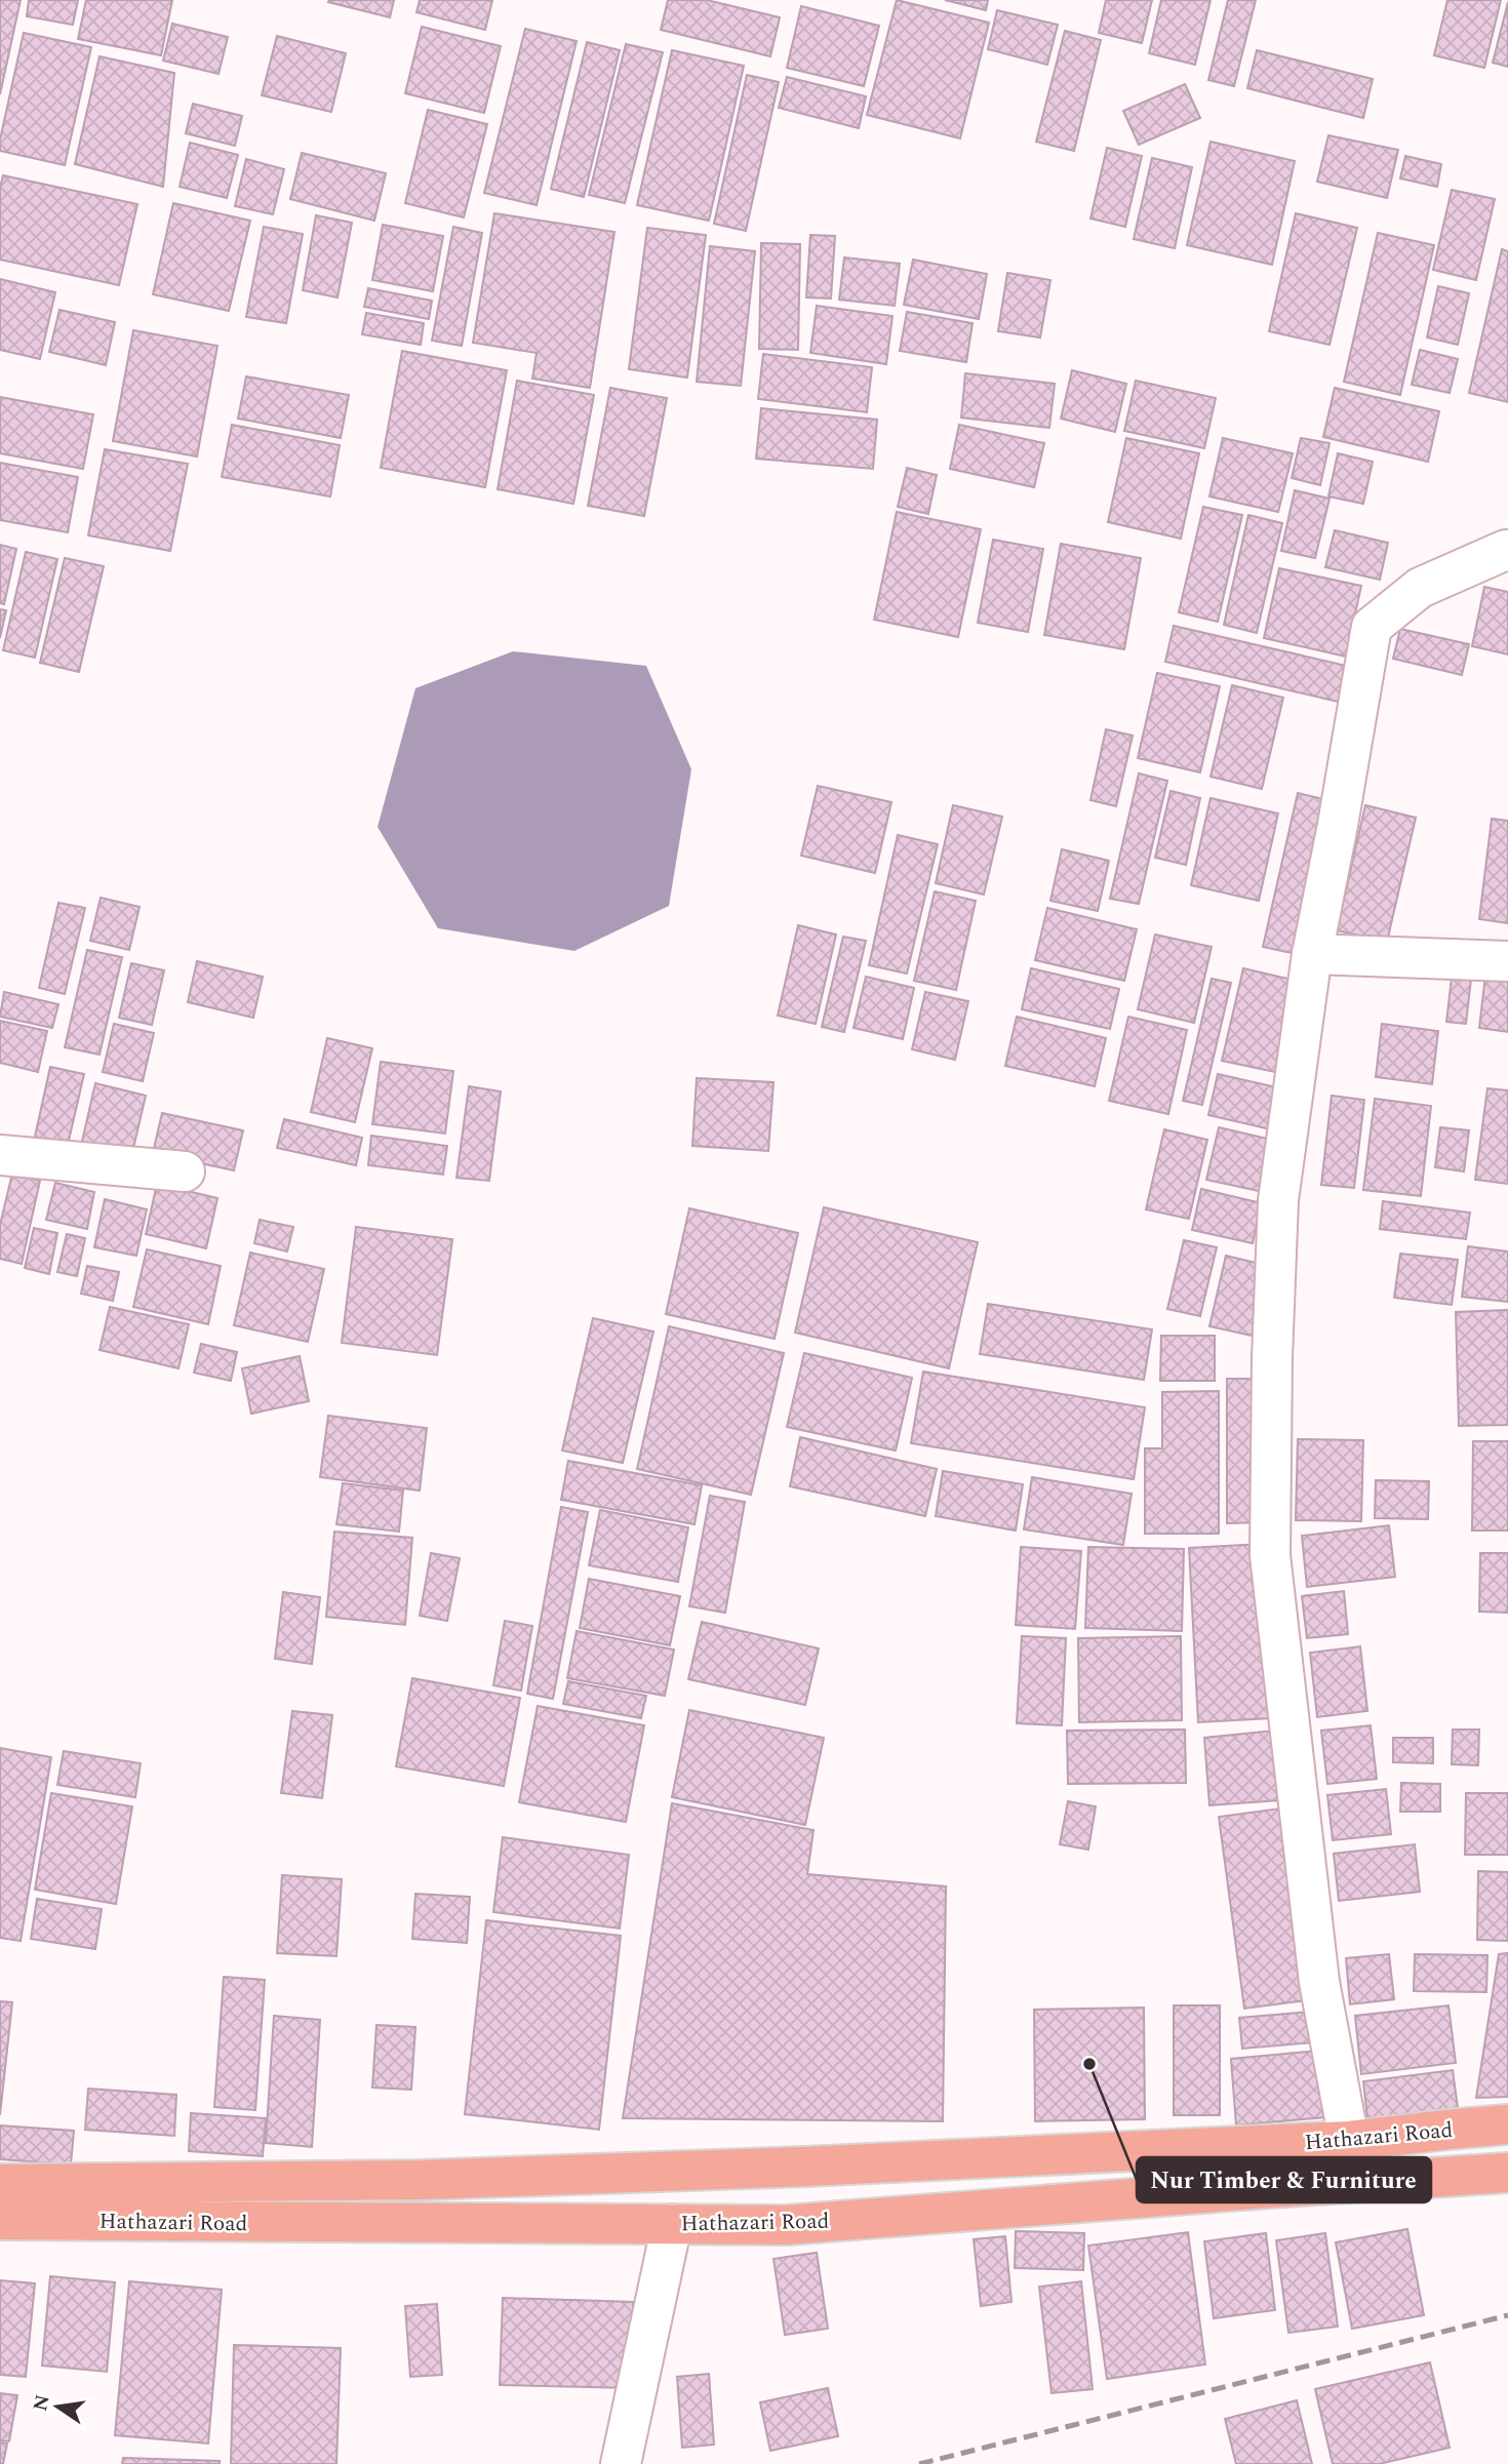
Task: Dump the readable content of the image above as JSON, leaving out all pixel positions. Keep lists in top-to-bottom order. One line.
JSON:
{"streets":{"highway":["Hathazari Road"]},"places":["Nur Timber & Furniture"],"north":"left"}
